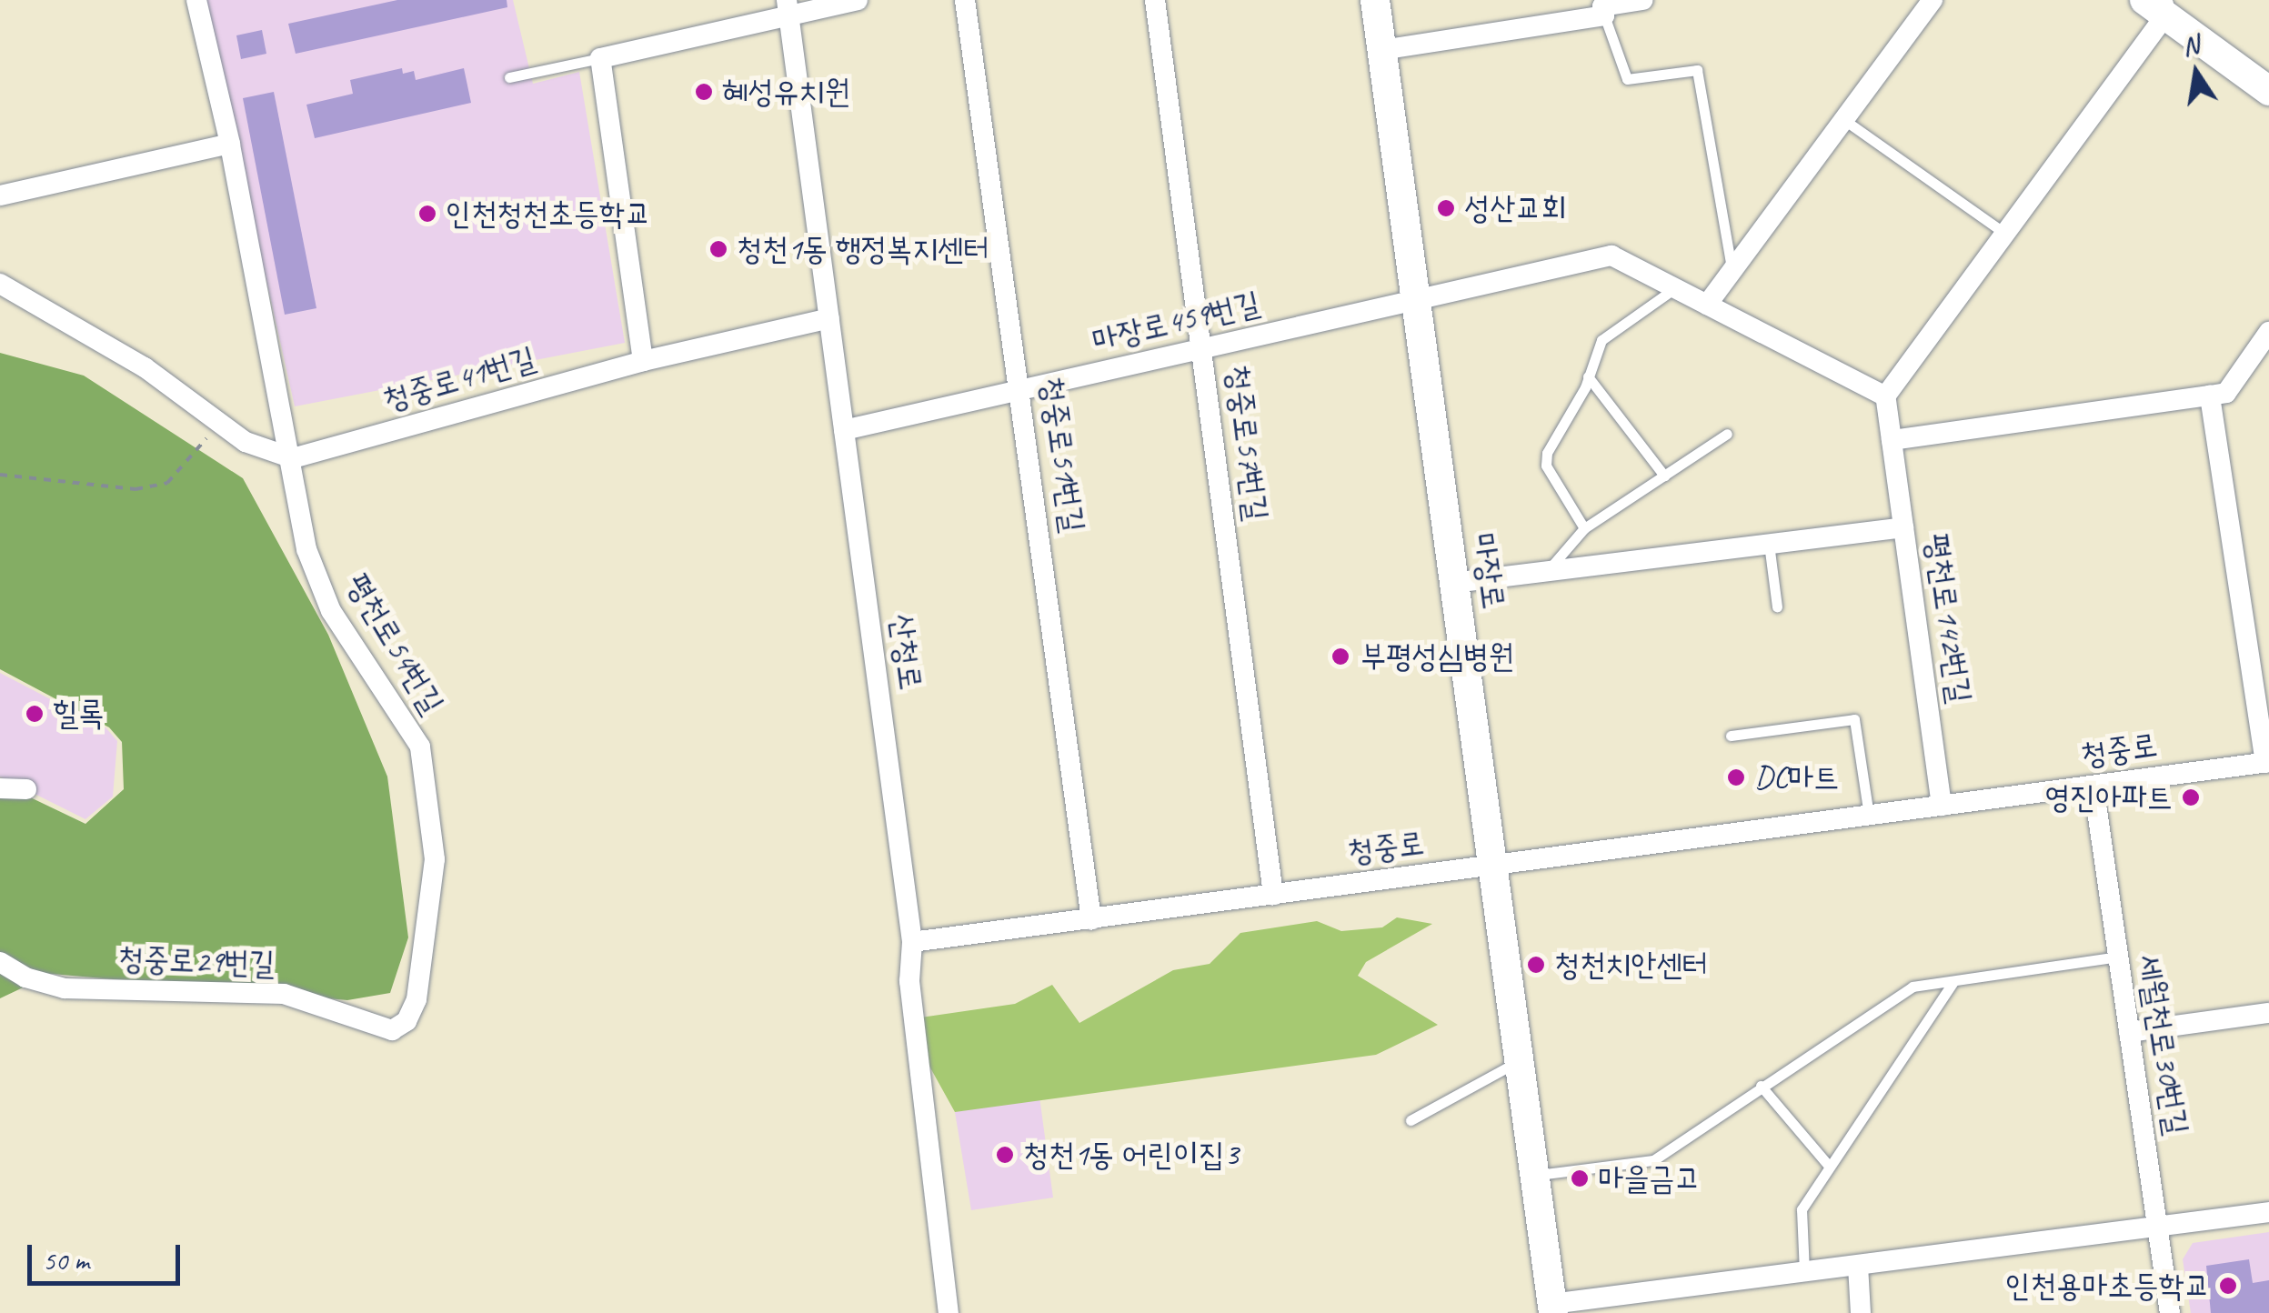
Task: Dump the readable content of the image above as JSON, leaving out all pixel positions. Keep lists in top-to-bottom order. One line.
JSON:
{"streets":{"main road":["마장로"],"street":["마장로459번길","청중로41번길","청중로57번길","청중로51번길","평천로142번길","평천로54번길","산청로","청중로","청중로29번길","세월천로30번길"]},"crossings":[["마장로459번길","청중로57번길"],["마장로459번길","청중로51번길"],["마장로459번길","마장로"],["마장로459번길","평천로142번길"],["마장로459번길","산청로"],["청중로41번길","평천로54번길"],["청중로41번길","산청로"],["청중로57번길","청중로"],["청중로51번길","청중로"],["마장로","청중로"],["평천로142번길","청중로"],["평천로54번길","청중로29번길"],["산청로","청중로"],["청중로","세월천로30번길"]],"places":["혜성유치원","성산교회","인천청천초등학교","청천1동 행정복지센터","부평성심병원","힐록","DC마트","영진아파트","청천치안센터","청천1동 어린이집3","마을금고","인천용마초등학교"],"scale_bar":"50 m","north":"top"}
